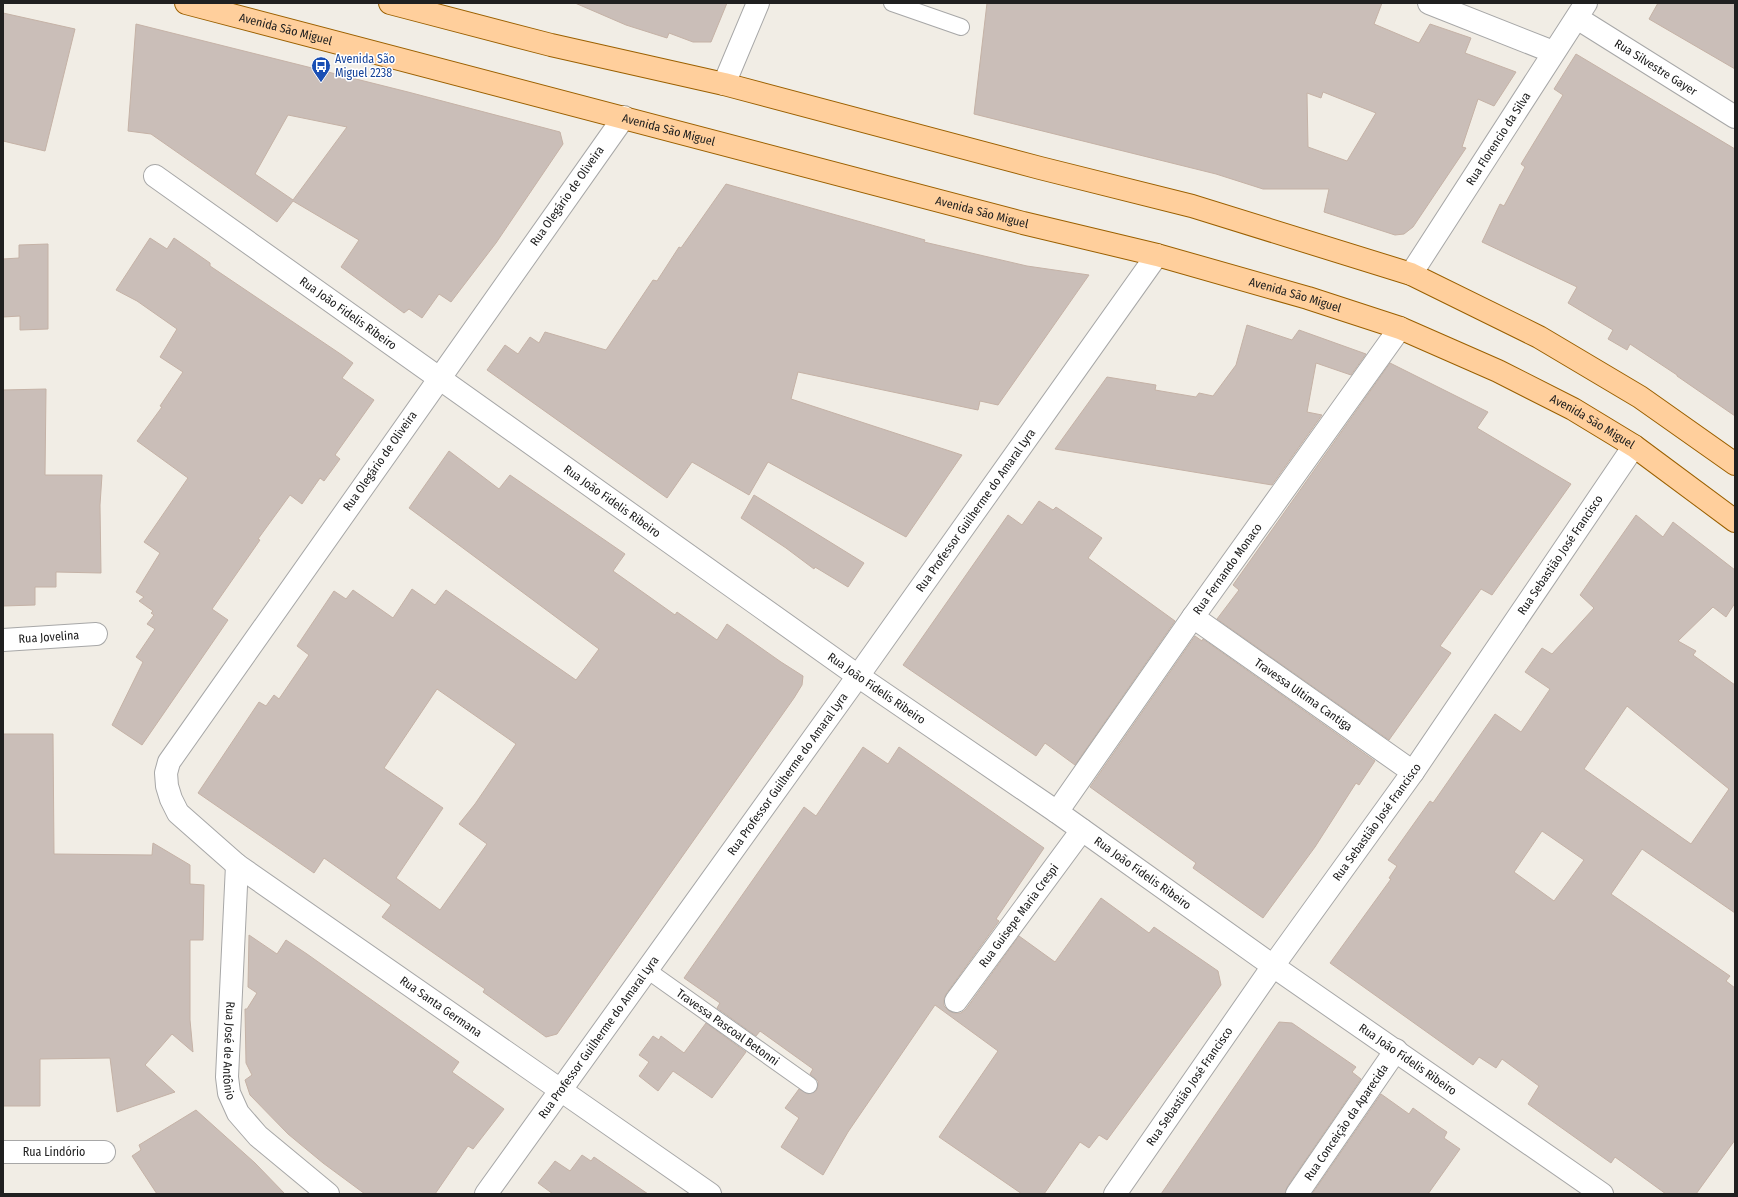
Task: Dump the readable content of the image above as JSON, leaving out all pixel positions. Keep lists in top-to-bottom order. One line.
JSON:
{"streets":{"main road":["Avenida São Miguel"],"street":["Rua Silvestre Gayer","Rua Florencio da Silva","Rua Olegário de Oliveira","Rua João Fidelis Ribeiro","Rua Professor Guilherme do Amaral Lyra","Rua Sebastião José Francisco","Rua Fernando Monaco","Rua Jovelina","Travessa Ultima Cantiga","Rua Guisepe Maria Crespi","Rua Santa Germana","Rua José de Antônio","Rua Conceição da Aparecida","Rua Lindório"],"lane":["Travessa Pascoal Betonni"]},"crossings":[["Avenida São Miguel","Rua Olegário de Oliveira"],["Avenida São Miguel","Rua Professor Guilherme do Amaral Lyra"],["Avenida São Miguel","Rua Sebastião José Francisco"],["Avenida São Miguel","Rua Fernando Monaco"],["Rua Silvestre Gayer","Rua Florencio da Silva"],["Rua Olegário de Oliveira","Rua João Fidelis Ribeiro"],["Rua Olegário de Oliveira","Rua Santa Germana"],["Rua João Fidelis Ribeiro","Rua Professor Guilherme do Amaral Lyra"],["Rua João Fidelis Ribeiro","Rua Sebastião José Francisco"],["Rua João Fidelis Ribeiro","Rua Fernando Monaco"],["Rua João Fidelis Ribeiro","Rua Guisepe Maria Crespi"],["Rua João Fidelis Ribeiro","Rua Conceição da Aparecida"],["Rua Professor Guilherme do Amaral Lyra","Rua Santa Germana"],["Rua Professor Guilherme do Amaral Lyra","Travessa Pascoal Betonni"],["Rua Sebastião José Francisco","Travessa Ultima Cantiga"],["Rua Fernando Monaco","Travessa Ultima Cantiga"],["Rua Santa Germana","Rua José de Antônio"]],"places":{"bus stop":["Avenida São Miguel 2238"]}}
